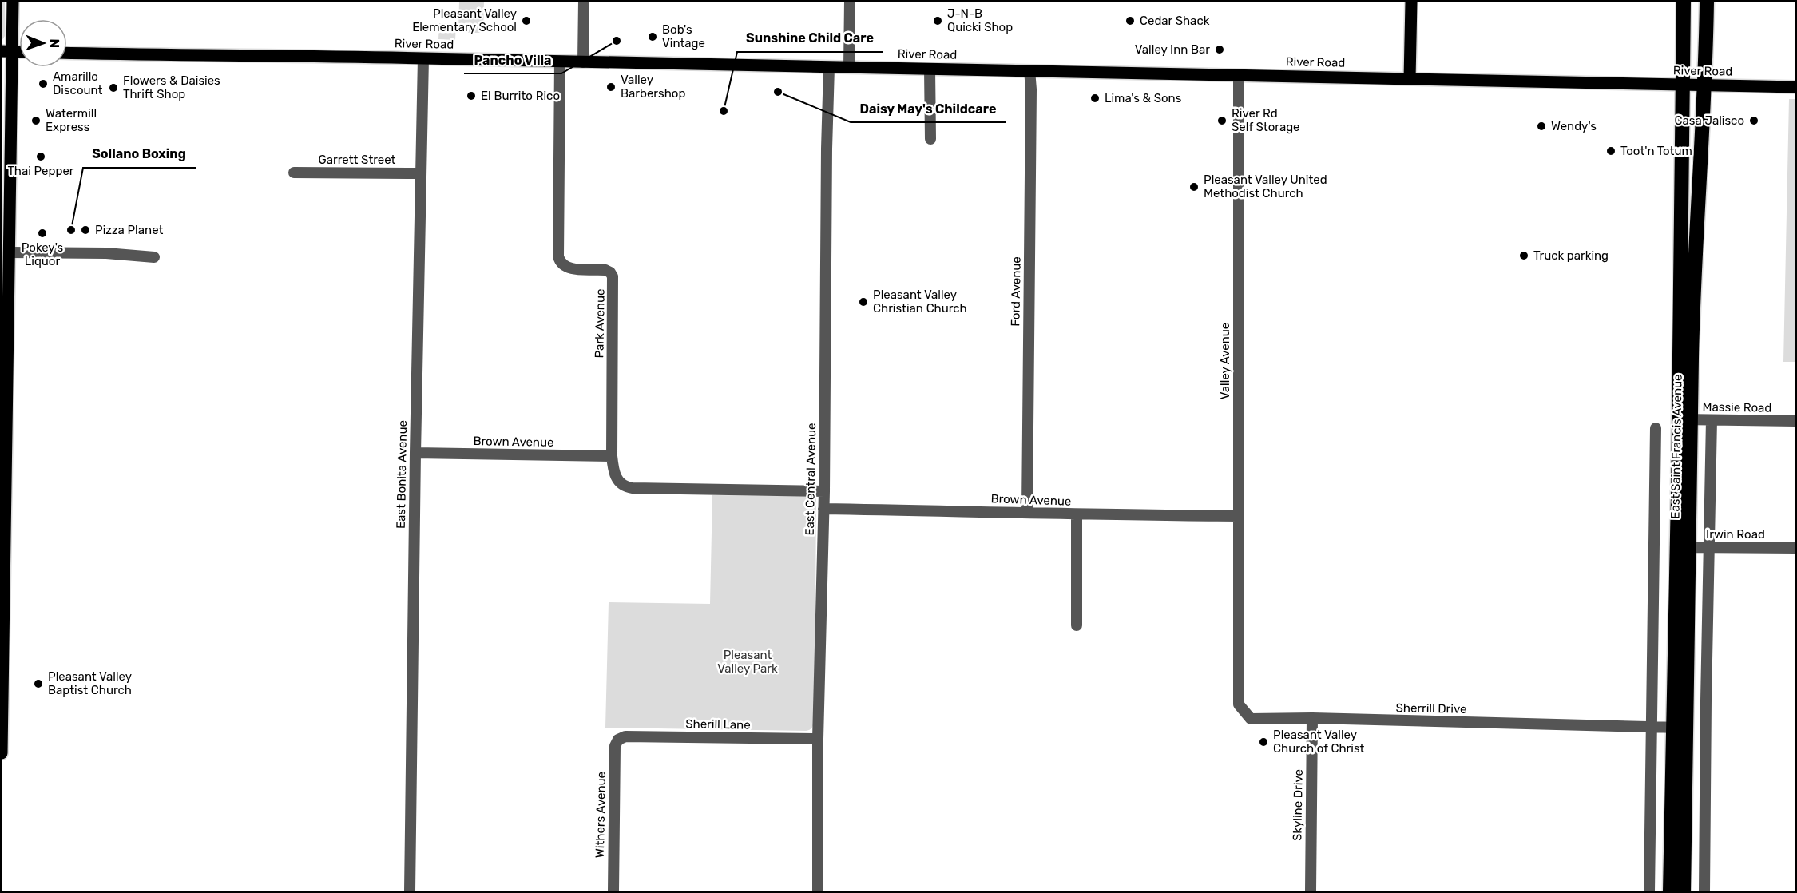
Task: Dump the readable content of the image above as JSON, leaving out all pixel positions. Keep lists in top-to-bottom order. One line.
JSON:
{"streets":{"highway":["East Saint Francis Avenue"],"main road":["River Road"],"street":["Garrett Street","Ford Avenue","Park Avenue","Valley Avenue","Massie Road","Brown Avenue","East Bonita Avenue","East Central Avenue","Irwin Road","Sherrill Drive","Sherill Lane","Skyline Drive","Withers Avenue"]},"crossings":[["River Road","Ford Avenue"],["River Road","Park Avenue"],["River Road","Valley Avenue"],["River Road","East Saint Francis Avenue"],["River Road","East Bonita Avenue"],["River Road","East Central Avenue"],["Garrett Street","East Bonita Avenue"],["Ford Avenue","Brown Avenue"],["Park Avenue","Brown Avenue"],["Park Avenue","East Central Avenue"],["Valley Avenue","Brown Avenue"],["Valley Avenue","Sherrill Drive"],["Massie Road","East Saint Francis Avenue"],["Brown Avenue","East Bonita Avenue"],["Brown Avenue","East Central Avenue"],["East Saint Francis Avenue","Irwin Road"],["East Saint Francis Avenue","Sherrill Drive"],["East Central Avenue","Sherill Lane"],["Sherrill Drive","Skyline Drive"],["Sherill Lane","Withers Avenue"]],"parks":["Pleasant Valley Park"],"places":["Pleasant Valley Elementary School","J-N-B Quicki Shop","Cedar Shack","Bob's Vintage","Pancho Villa","Valley Inn Bar","Amarillo Discount","Valley Barbershop","Flowers & Daisies Thrift Shop","Daisy May's Childcare","El Burrito Rico","Lima's & Sons","Sunshine Child Care","Watermill Express","River Rd Self Storage","Casa Jalisco","Wendy's","Toot'n Totum","Thai Pepper","Pleasant Valley United Methodist Church","Sollano Boxing","Pizza Planet","Pokey's Liquor","Truck parking","Pleasant Valley Christian Church","Pleasant Valley Baptist Church","Pleasant Valley Church of Christ"],"north":"right"}
